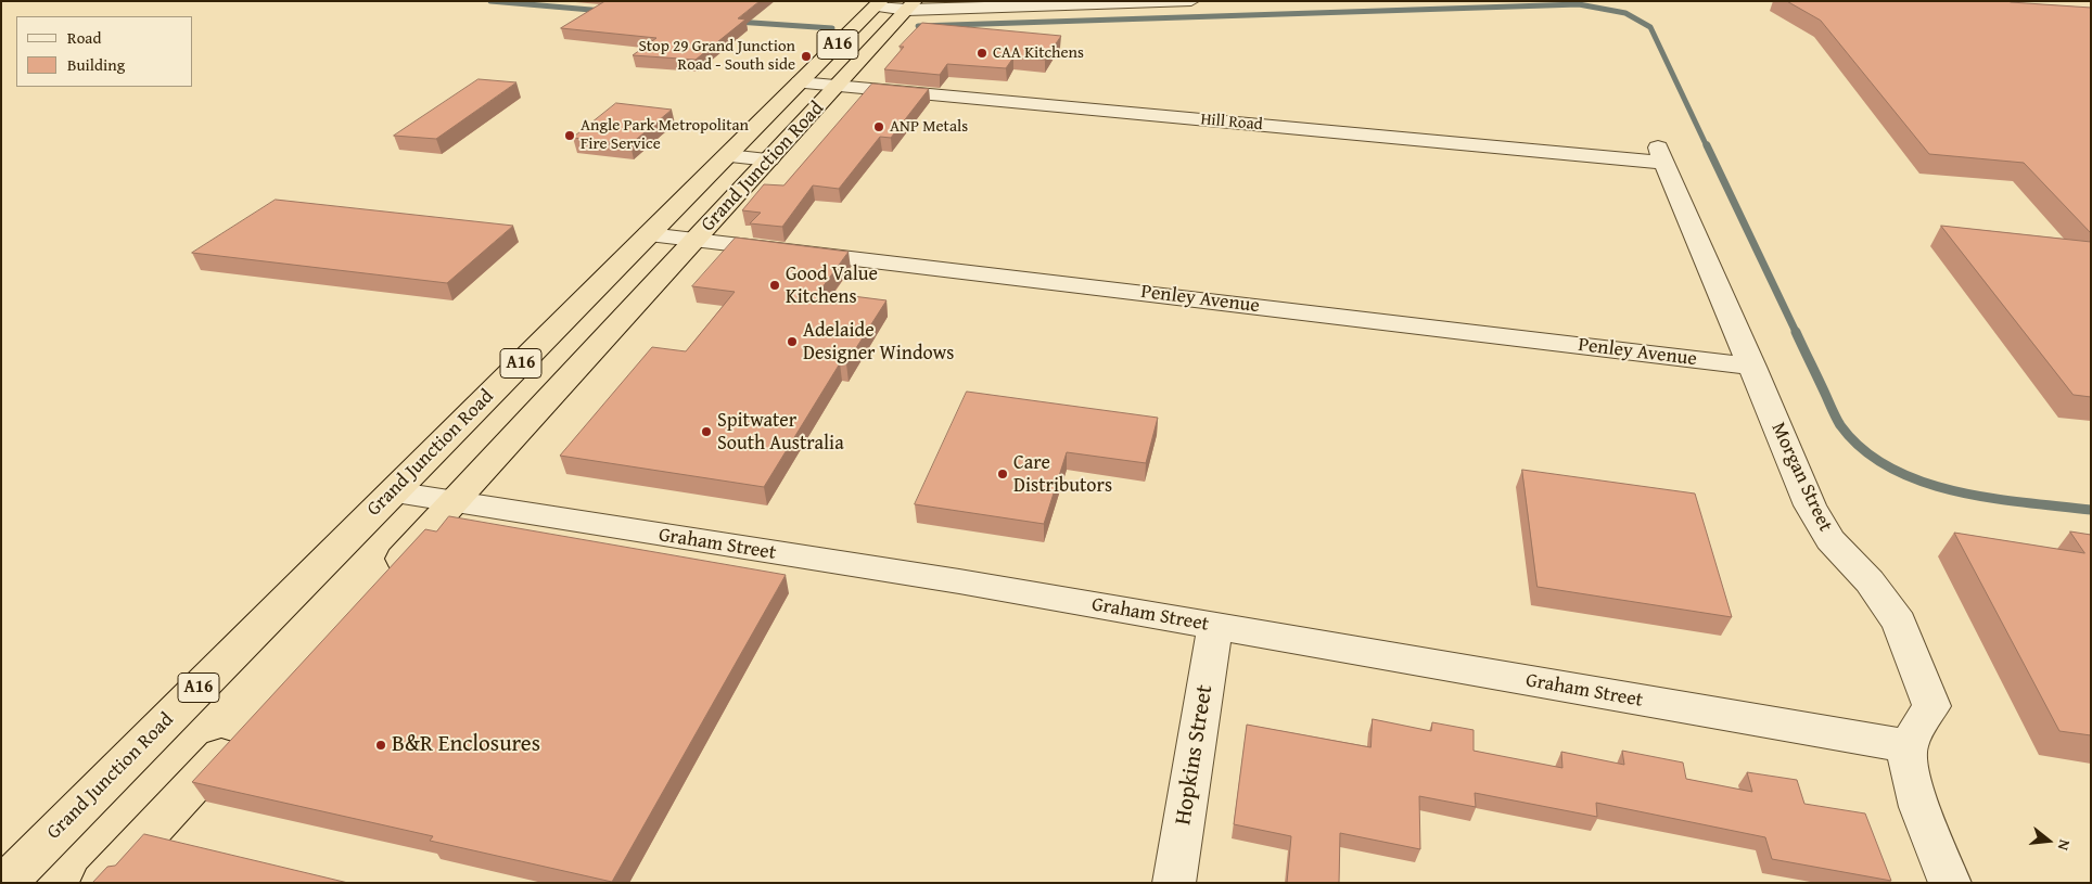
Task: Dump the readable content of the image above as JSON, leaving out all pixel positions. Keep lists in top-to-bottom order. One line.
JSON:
{"streets":{"highway":["A16","Grand Junction Road"],"street":["Hill Road","Penley Avenue","Morgan Street","Graham Street","Hopkins Street"]},"crossings":[["Hill Road","Grand Junction Road"],["Hill Road","Morgan Street"],["Grand Junction Road","Penley Avenue"],["Grand Junction Road","Graham Street"],["Penley Avenue","Morgan Street"],["Morgan Street","Graham Street"],["Graham Street","Hopkins Street"]],"places":["CAA Kitchens","Stop 29 Grand Junction Road - South side","ANP Metals","Angle Park Metropolitan Fire Service","Good Value Kitchens","Adelaide Designer Windows","Spitwater South Australia","Care Distributors","B&R Enclosures"],"legend":["Road","Building"],"north":"right"}
